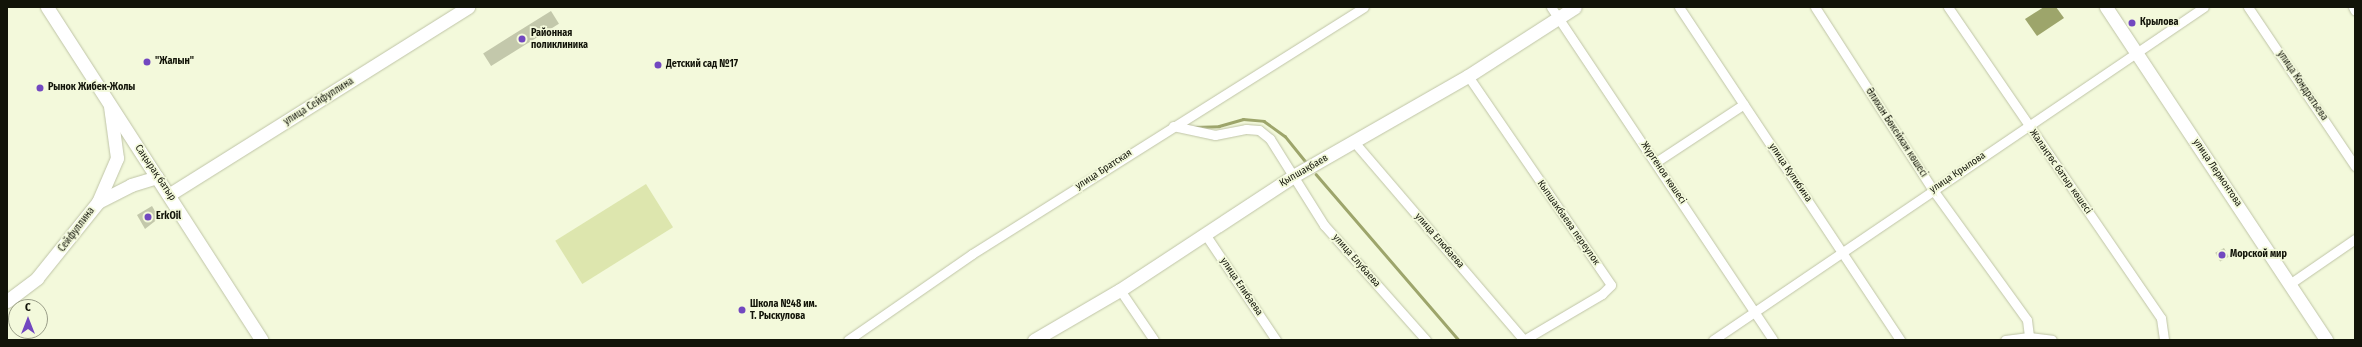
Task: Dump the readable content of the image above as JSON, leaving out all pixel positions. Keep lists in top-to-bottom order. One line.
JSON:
{"streets":{"street":["улица Кондратьева","улица Сейфуллина","Әлихан Бөкейхан көшесі","улица Братская","Қыпшақбаев","Жалаңтөс батыр көшесі","Саңырақ батыр","Жүргенов көшесі","улица Кулибина","улица Крылова","улица Лермонтова","Кыпшакбаева переулок","Сейфуллина","улица Елюбаева","улица Елубаева","улица Елибаева"]},"crossings":[["улица Сейфуллина","Саңырақ батыр"],["Әлихан Бөкейхан көшесі","улица Крылова"],["улица Братская","улица Елубаева"],["Қыпшақбаев","Жүргенов көшесі"],["Қыпшақбаев","Кыпшакбаева переулок"],["Қыпшақбаев","улица Елюбаева"],["Қыпшақбаев","улица Елубаева"],["Қыпшақбаев","улица Елибаева"],["Жалаңтөс батыр көшесі","улица Крылова"],["Саңырақ батыр","Сейфуллина"],["Жүргенов көшесі","улица Крылова"],["улица Кулибина","улица Крылова"],["улица Крылова","улица Лермонтова"],["Кыпшакбаева переулок","улица Елюбаева"]],"places":["Крылова","Районная поликлиника","\"Жалын\"","Детский сад №17","Рынок Жибек-Жолы","ErkOil","Морской мир","Школа №48 им. Т. Рыскулова"],"north":"top"}
